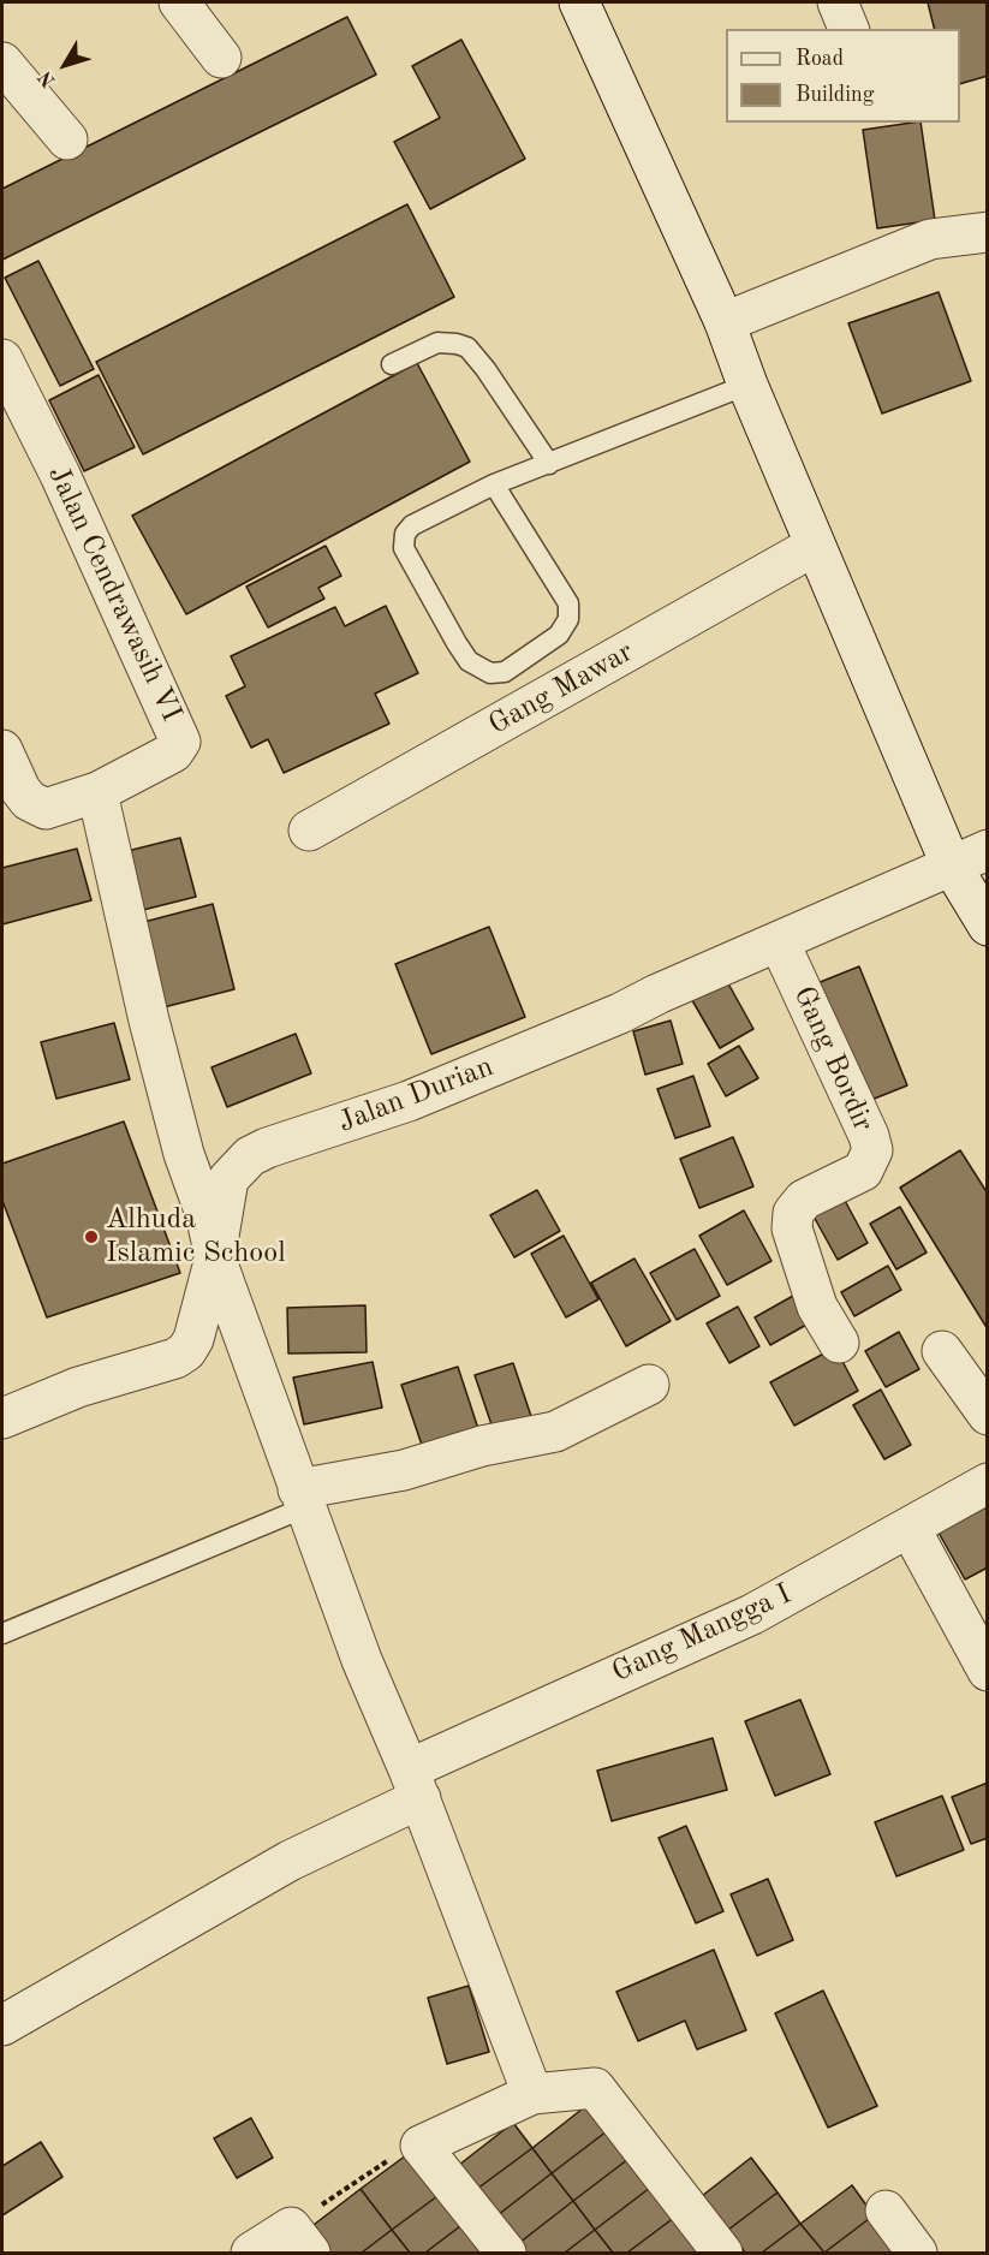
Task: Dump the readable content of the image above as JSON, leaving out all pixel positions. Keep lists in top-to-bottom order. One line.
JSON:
{"streets":{"street":["Jalan Cendrawasih VI","Gang Mawar","Gang Bordir","Jalan Durian","Gang Mangga I"]},"crossings":[["Gang Bordir","Jalan Durian"]],"places":["Alhuda Islamic School"],"legend":["Road","Building"],"north":"bottom left"}
